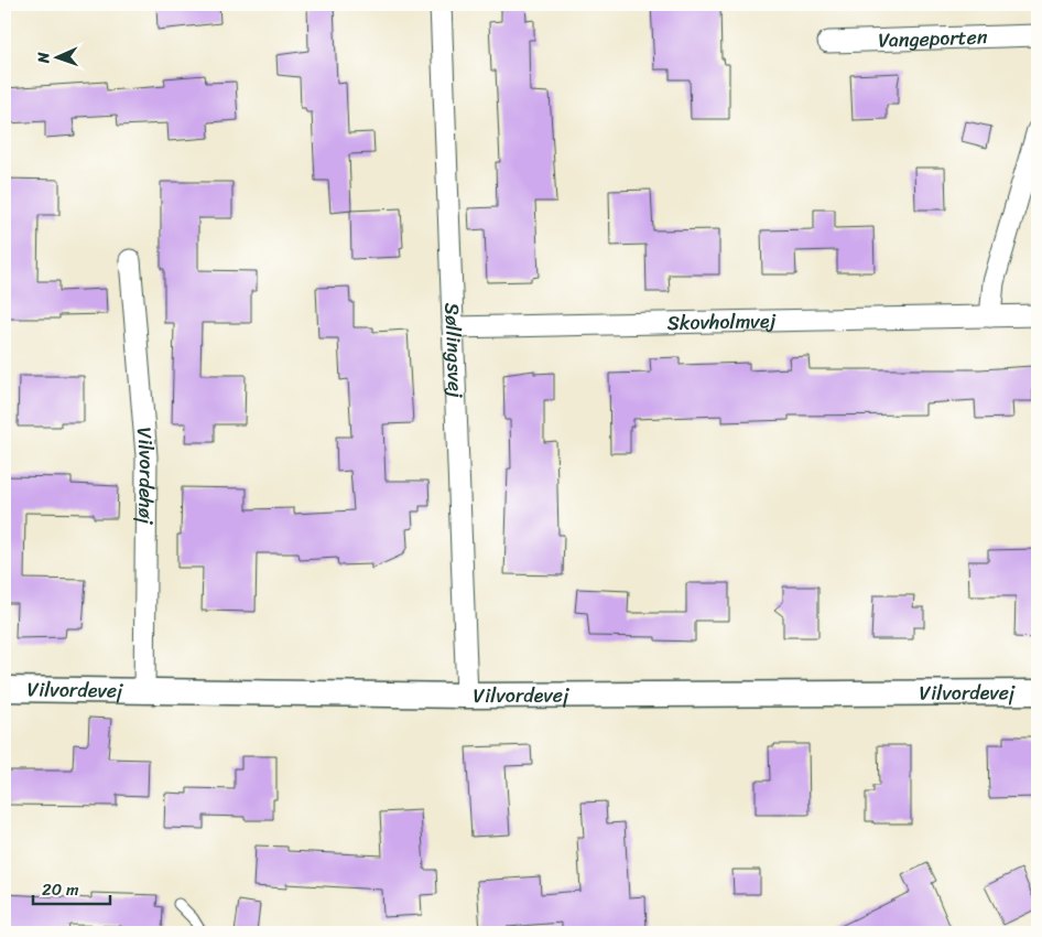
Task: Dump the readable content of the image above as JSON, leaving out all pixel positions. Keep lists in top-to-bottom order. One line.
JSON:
{"streets":{"street":["Vangeporten","Skovholmvej","Søllingsvej","Vilvordehøj","Vilvordevej"]},"crossings":[["Skovholmvej","Søllingsvej"],["Søllingsvej","Vilvordevej"],["Vilvordehøj","Vilvordevej"]],"scale_bar":"20 m","north":"left"}
